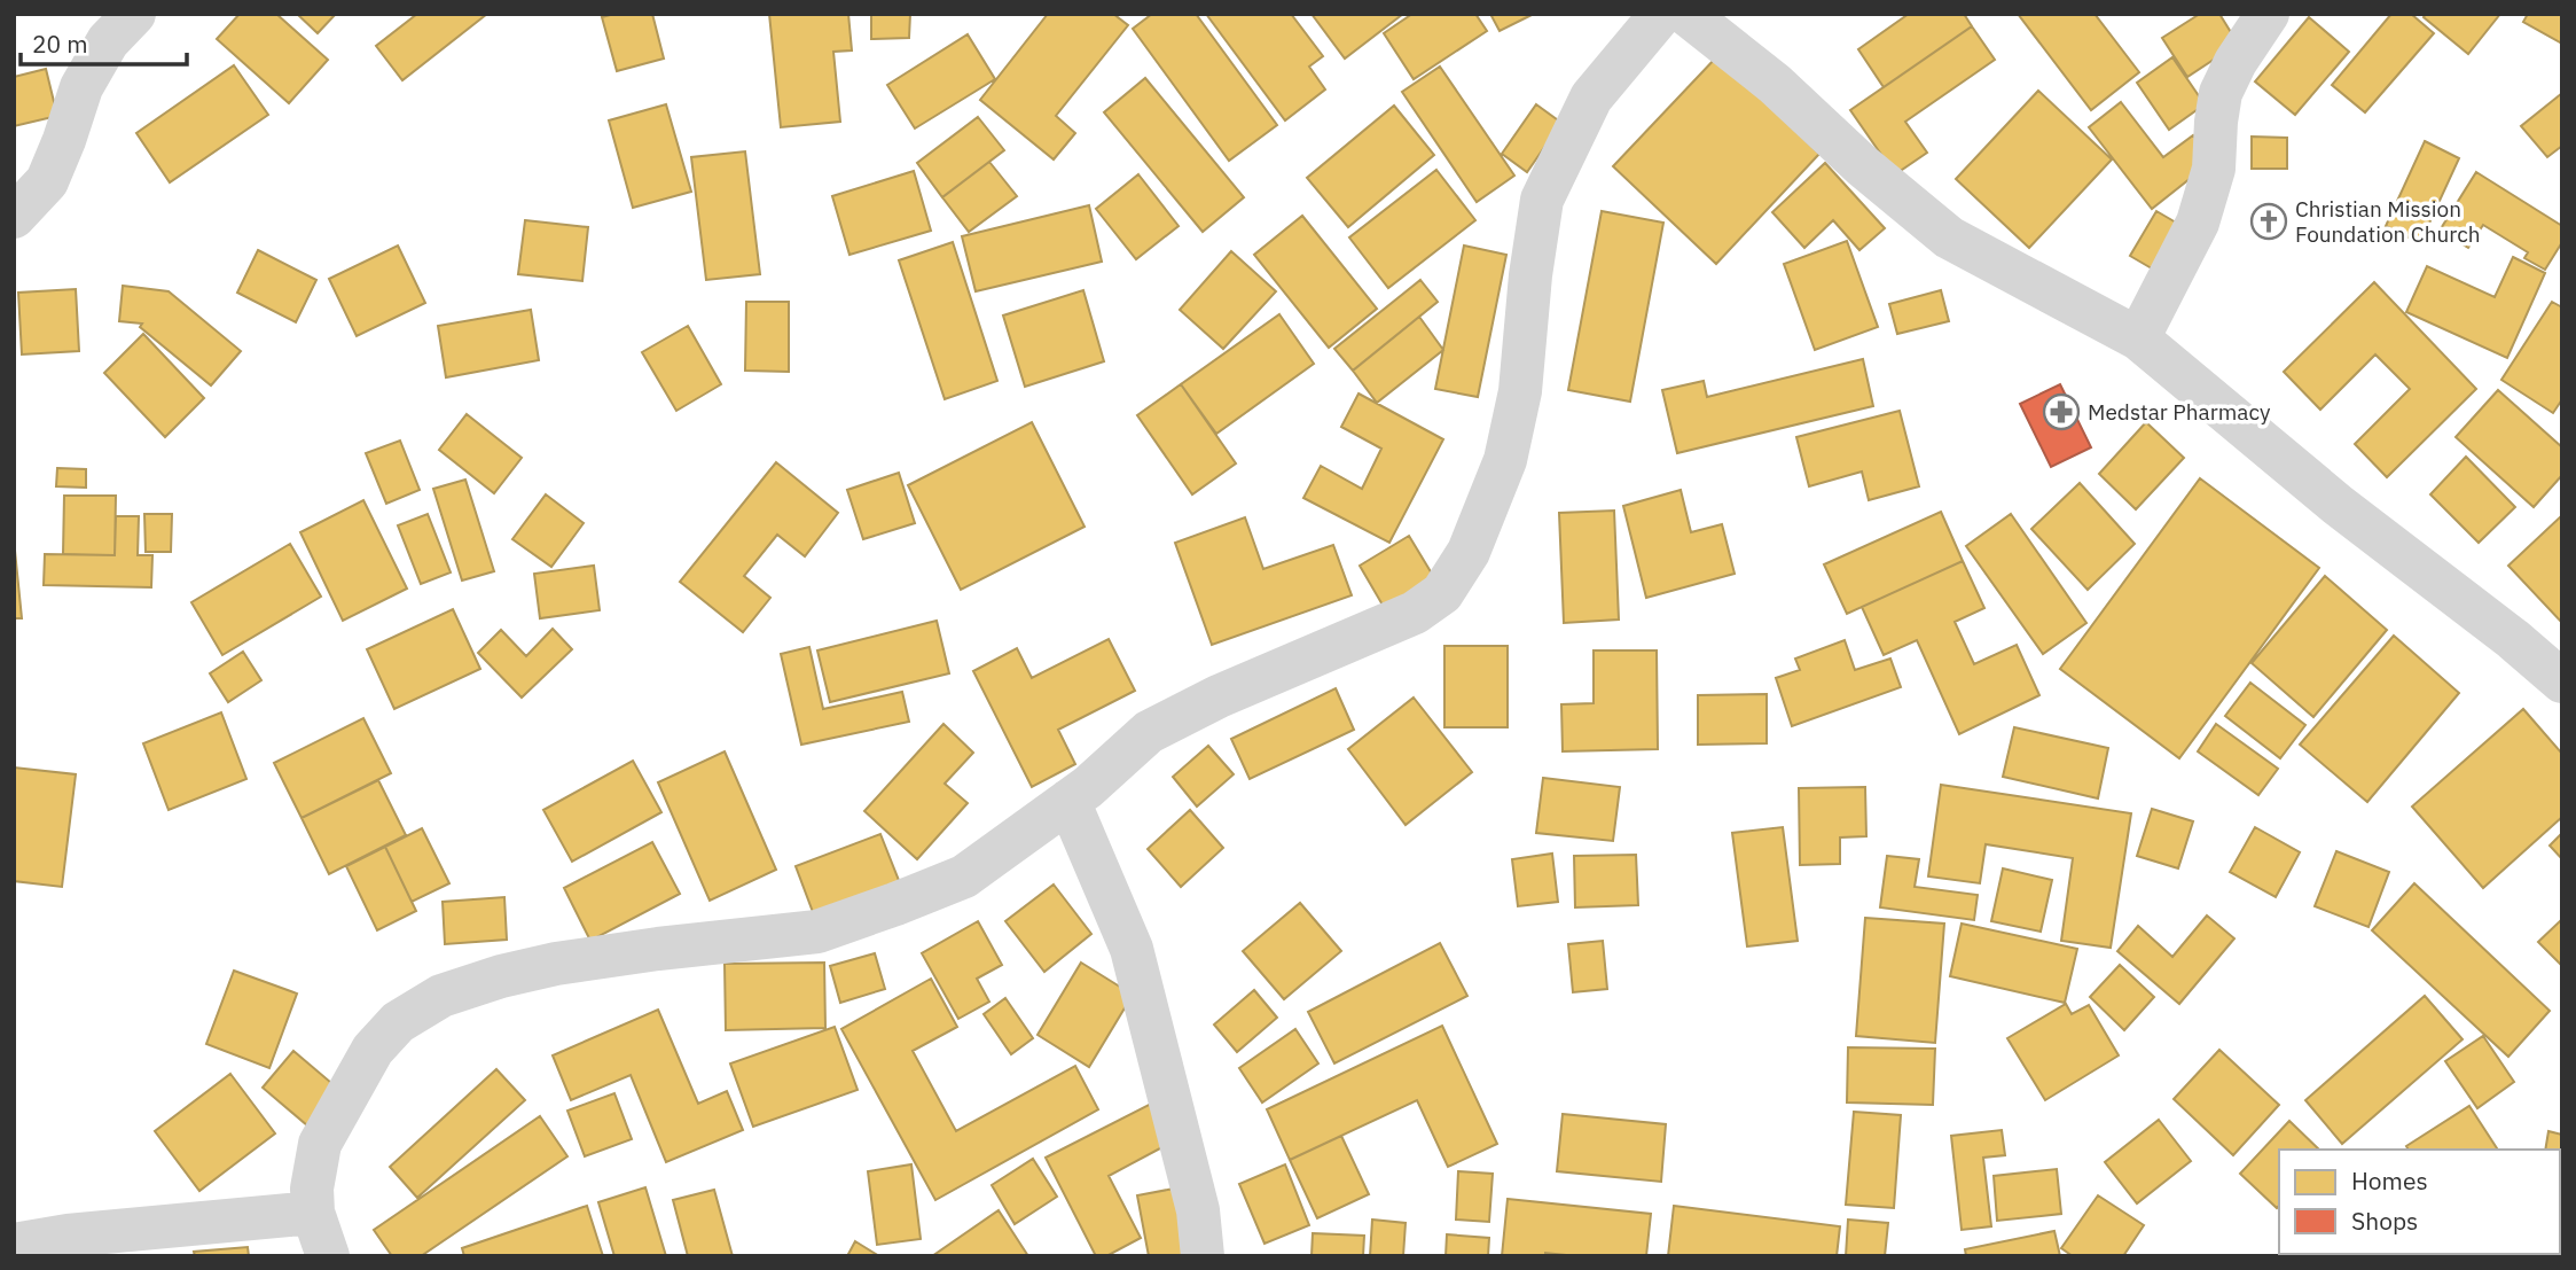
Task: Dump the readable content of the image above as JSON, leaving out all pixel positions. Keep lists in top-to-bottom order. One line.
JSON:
{"places":{"church":["Christian Mission Foundation Church"],"pharmacy":["Medstar Pharmacy"]},"legend":["Homes","Shops"],"scale_bar":"20 m"}
